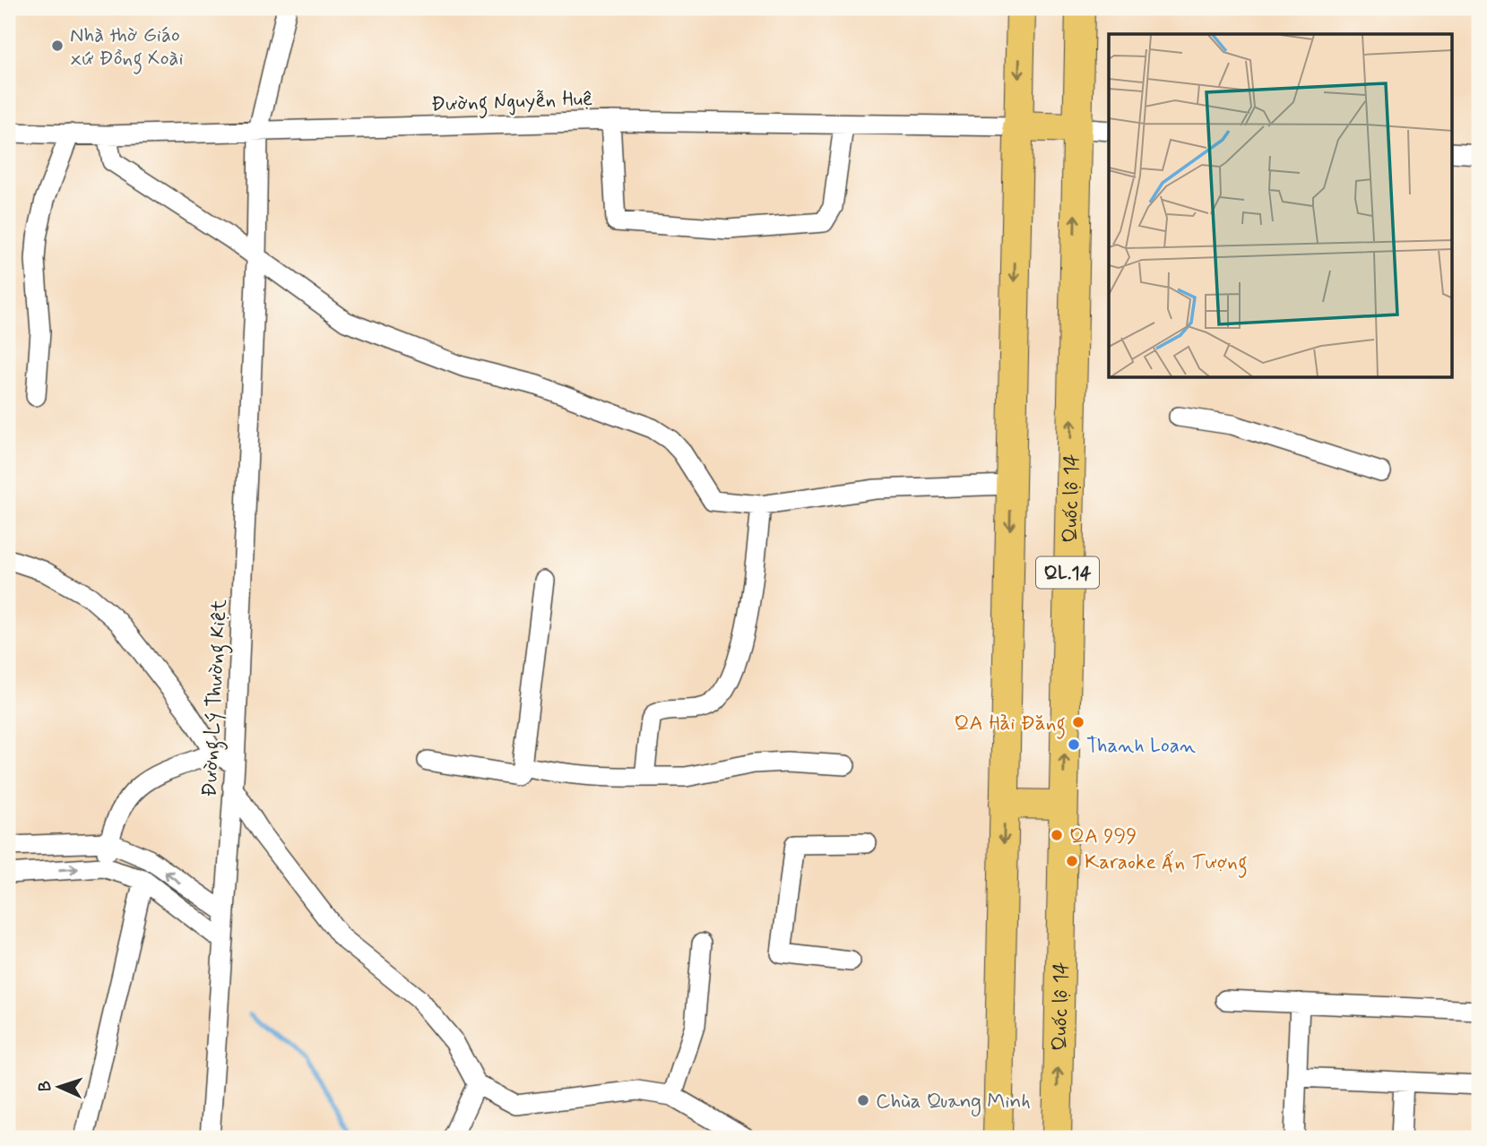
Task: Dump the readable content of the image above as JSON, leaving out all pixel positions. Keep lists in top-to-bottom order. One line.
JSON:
{"streets":{"highway":["Quốc lộ 14","QL.14"],"street":["Đường Nguyễn Huệ","Đường Lý Thường Kiệt"]},"crossings":[["Đường Nguyễn Huệ","QL.14"],["Đường Nguyễn Huệ","Đường Lý Thường Kiệt"]],"places":["Nhà thờ Giáo xứ Đồng Xoài","QA Hải Đăng","Thanh Loan","QA 999","Karaoke Ấn Tượng","Chùa Quang Minh"],"north":"left"}
